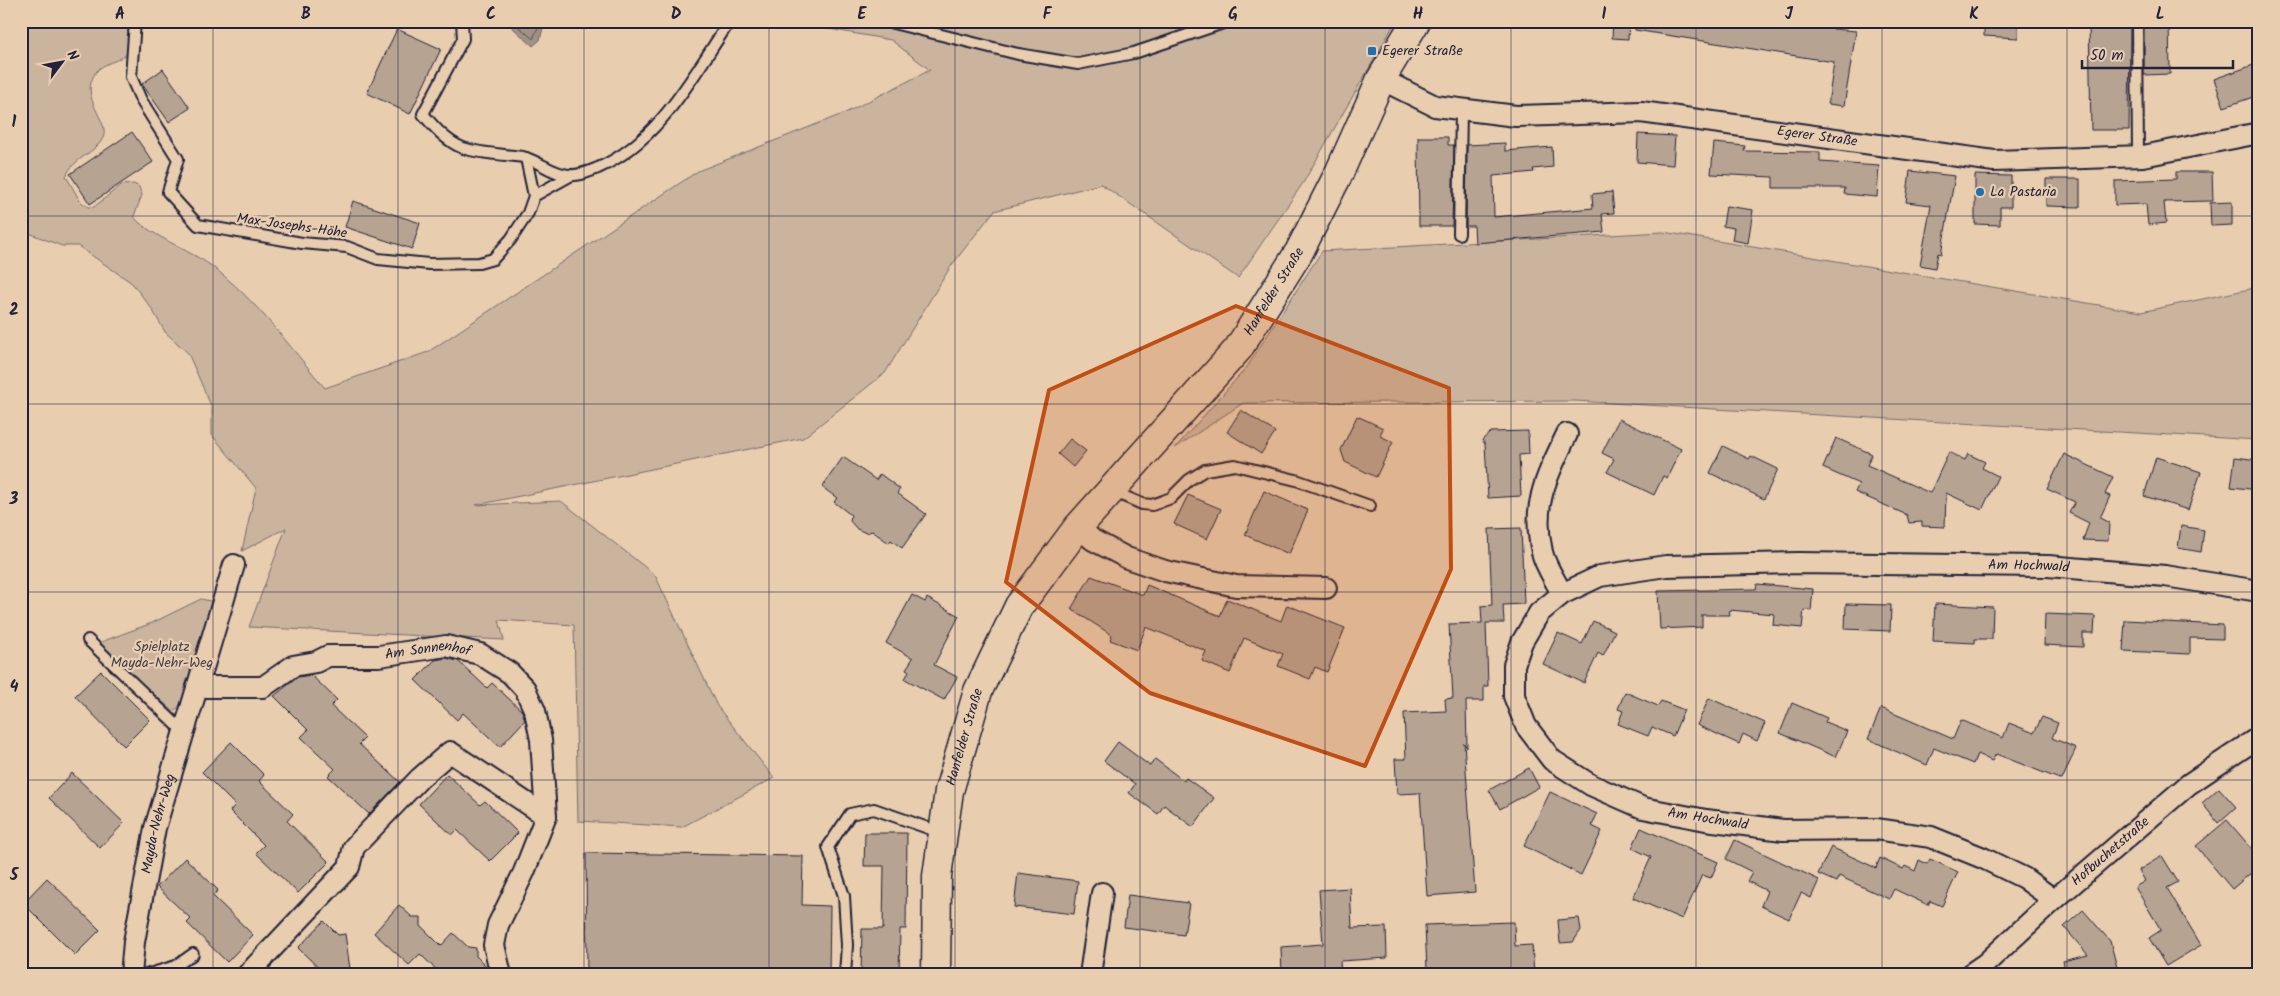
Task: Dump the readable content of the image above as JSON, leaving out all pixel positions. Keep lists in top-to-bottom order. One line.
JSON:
{"streets":{"street":["Egerer Straße","Hanfelder Straße","Am Hochwald","Am Sonnenhof","Mayda-Nehr-Weg","Hofbuchetstraße"],"lane":["Max-Josephs-Höhe"]},"crossings":[["Egerer Straße","Hanfelder Straße"],["Am Hochwald","Hofbuchetstraße"],["Am Sonnenhof","Mayda-Nehr-Weg"]],"parks":["Spielplatz Mayda-Nehr-Weg"],"places":{"transit":["Egerer Straße"],"other":["La Pastaria"]},"scale_bar":"50 m","north":"top right","grid":{"columns":["A","B","C","D","E","F","G","H","I","J","K","L"],"rows":["1","2","3","4","5"]}}
